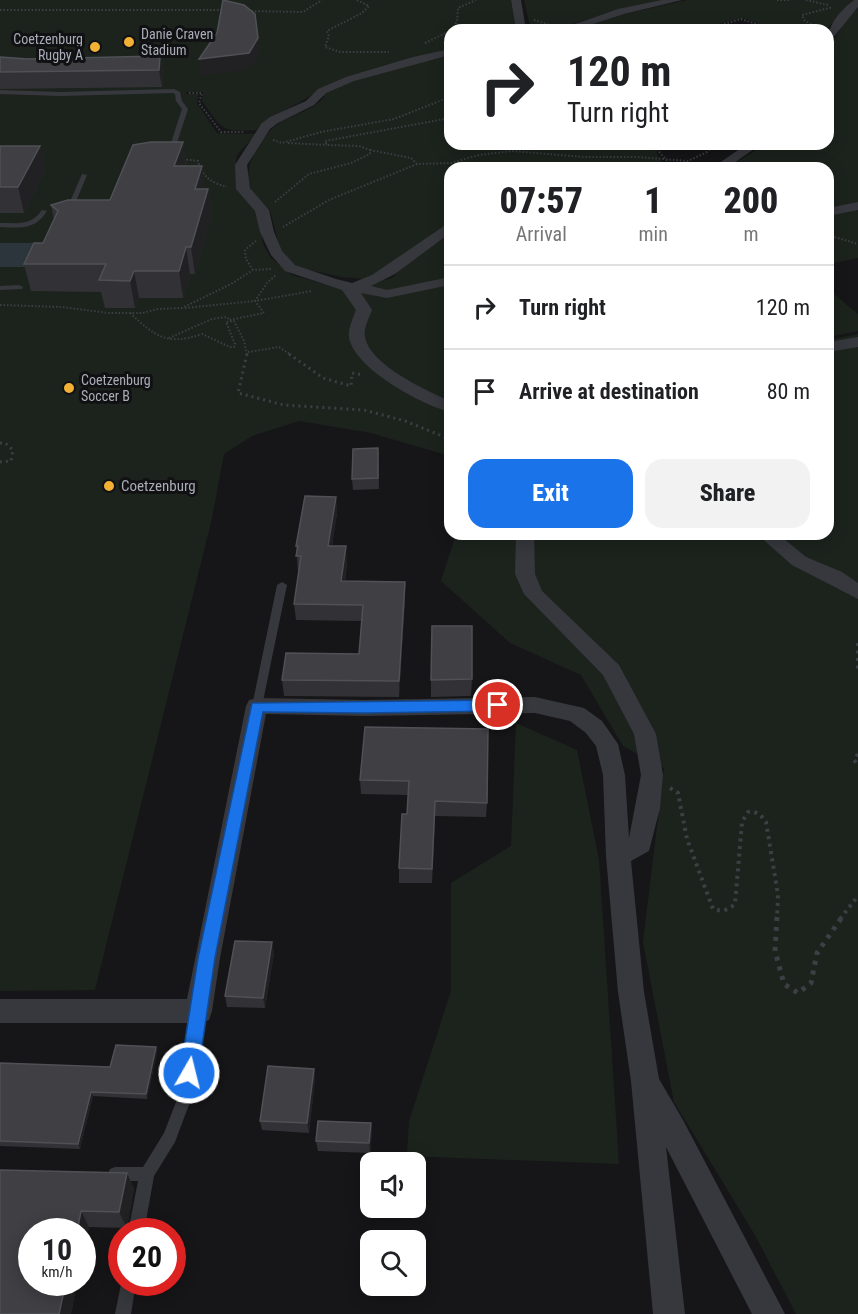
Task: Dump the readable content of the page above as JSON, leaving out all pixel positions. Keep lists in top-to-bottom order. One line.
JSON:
{"places":["Danie Craven Stadium","Coetzenburg Rugby A","Coetzenburg Soccer B","Coetzenburg"],"page":{"turn":["120 m","Turn right"],"eta":["07:57","Arrival","1","min","200","m"],"list":[{"name":"Turn right","value":"120 m"},{"name":"Arrive at destination","value":"80 m"}],"buttons":["Exit","Share"],"speed":"10 km/h","limit":"20"}}
